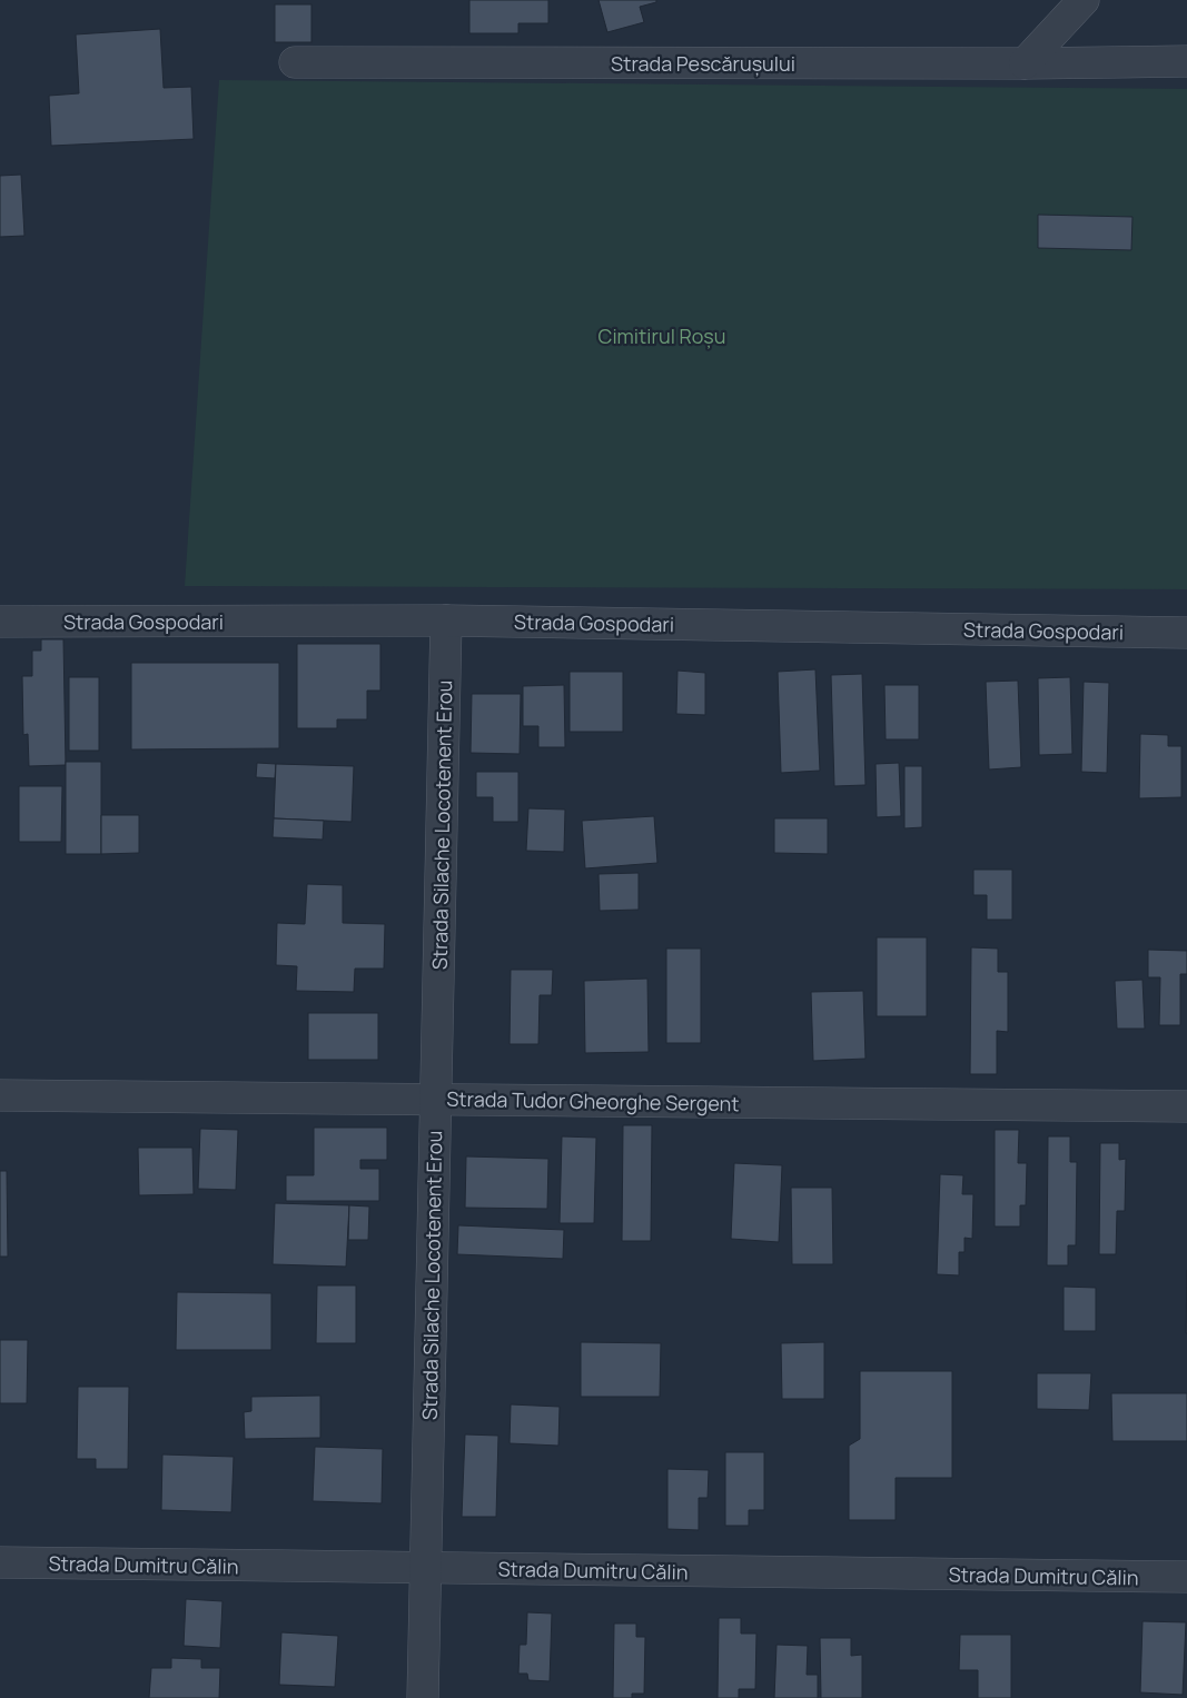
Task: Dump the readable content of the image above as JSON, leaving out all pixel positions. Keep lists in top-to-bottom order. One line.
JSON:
{"streets":{"street":["Strada Pescărușului","Strada Gospodari","Strada Silache Locotenent Erou","Strada Tudor Gheorghe Sergent","Strada Dumitru Călin"]},"crossings":[["Strada Gospodari","Strada Silache Locotenent Erou"],["Strada Silache Locotenent Erou","Strada Tudor Gheorghe Sergent"],["Strada Silache Locotenent Erou","Strada Dumitru Călin"]],"parks":["Cimitirul Roșu"]}
